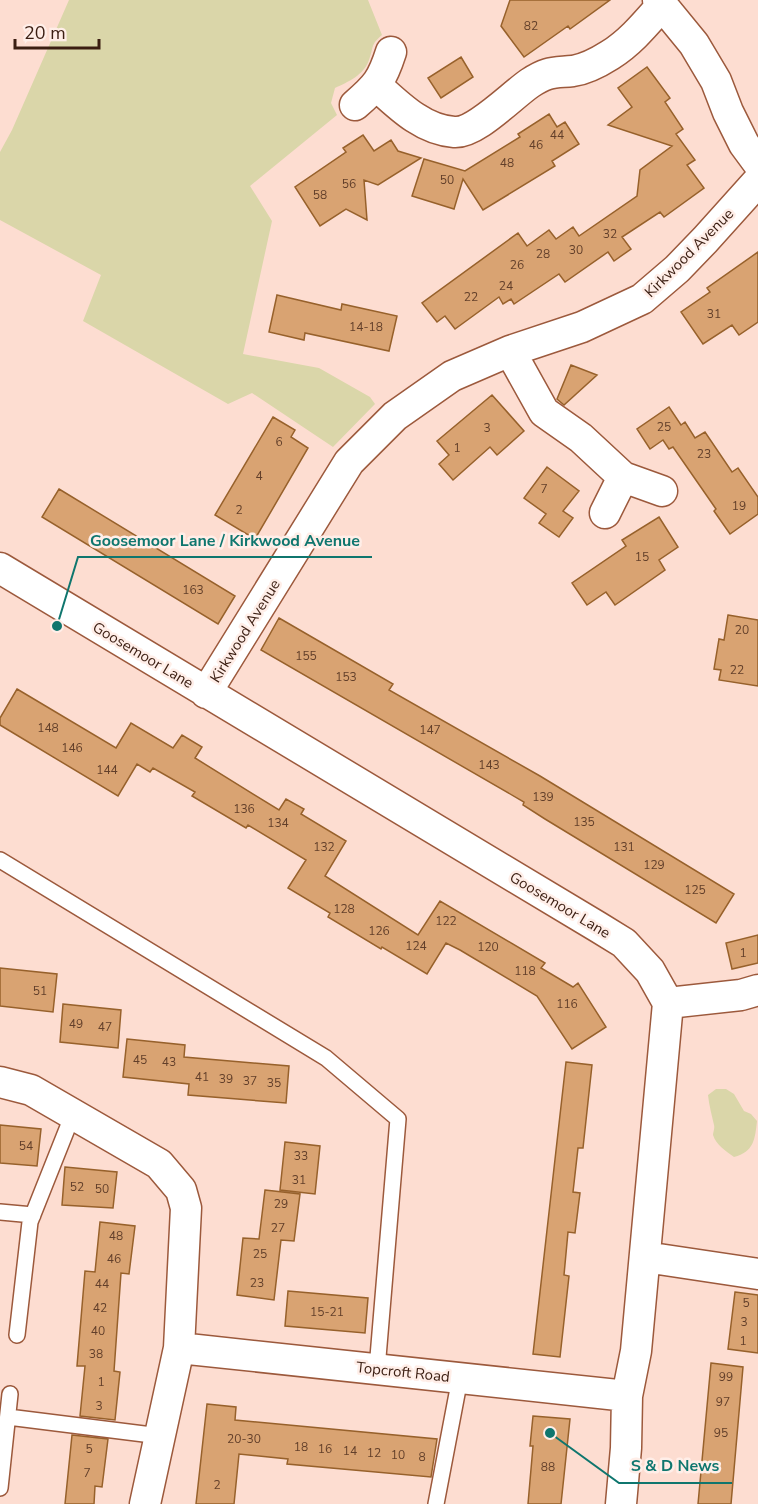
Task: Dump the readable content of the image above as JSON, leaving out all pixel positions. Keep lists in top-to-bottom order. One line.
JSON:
{"streets":{"street":["Kirkwood Avenue","Goosemoor Lane","Topcroft Road"]},"crossings":[["Kirkwood Avenue","Goosemoor Lane"]],"places":["Goosemoor Lane / Kirkwood Avenue","S & D News"],"house_numbers":["82","44","46","48","50","56","58","32","30","28","26","24","22","31","14-18","25","3","6","1","23","4","7","19","2","15","163","20","155","22","153","148","147","146","143","144","139","136","135","134","132","131","129","125","128","122","126","124","120","1","118","51","116","49","47","45","43","41","39","37","35","54","33","31","52","50","29","27","48","25","46","23","44","5","42","15-21","3","40","1","38","99","1","97","3","95","20-30","18","5","16","14","12","10","8","88","7","2"],"scale_bar":"20 m"}
